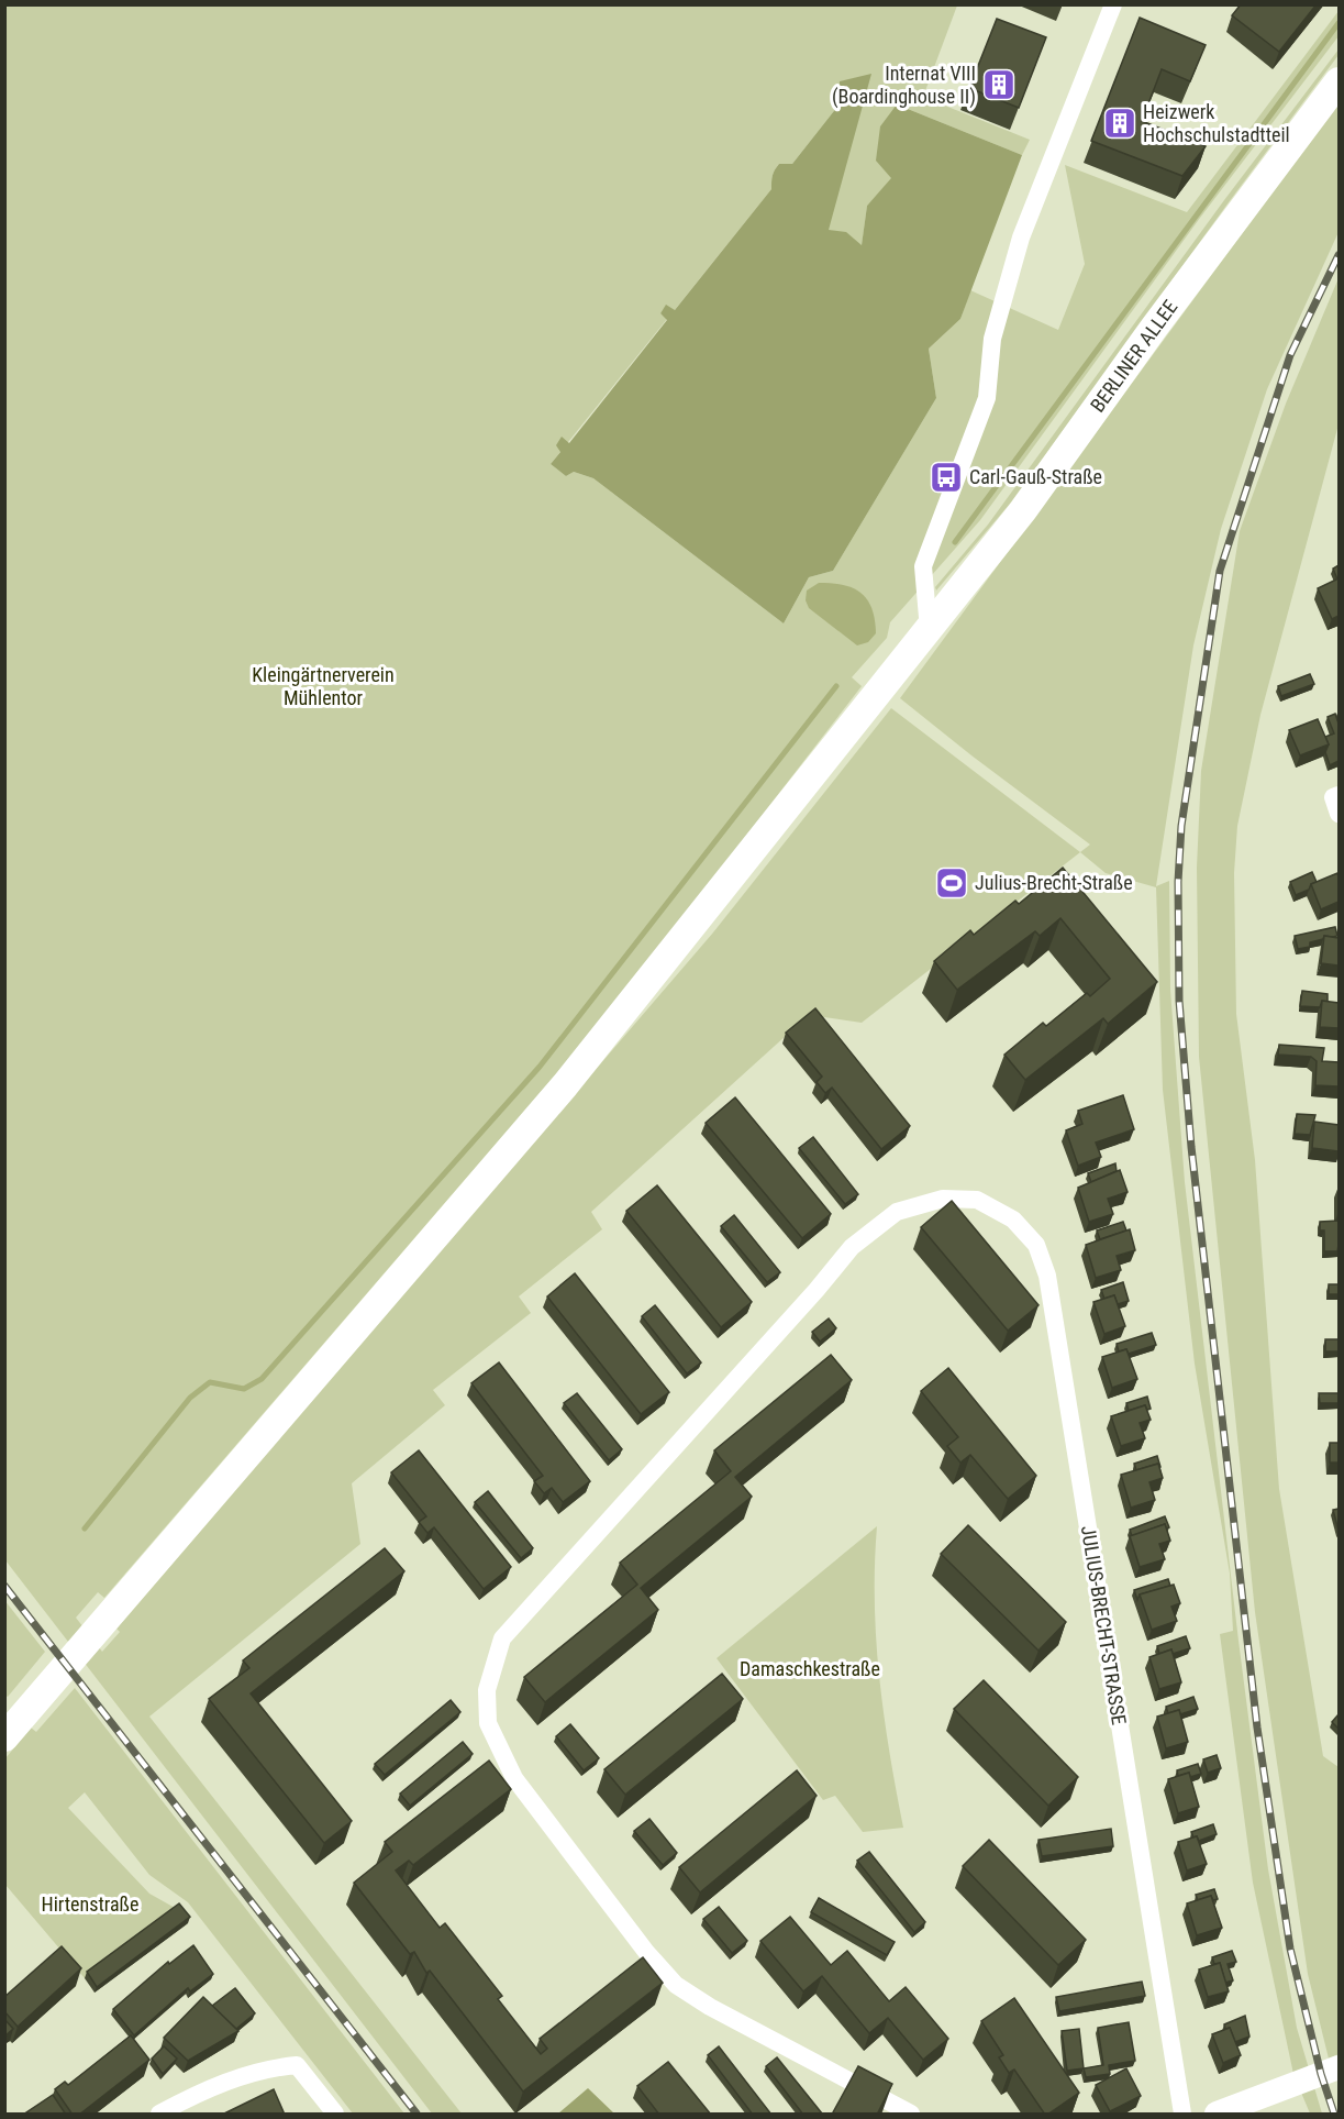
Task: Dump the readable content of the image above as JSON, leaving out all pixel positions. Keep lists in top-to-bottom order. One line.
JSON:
{"streets":{"main road":["BERLINER ALLEE"],"street":["JULIUS-BRECHT-STRASSE"]},"parks":["Kleingärtnerverein Mühlentor","Damaschkestraße","Hirtenstraße"],"places":{"building":["Internat VIII (Boardinghouse II)","Heizwerk Hochschulstadtteil"],"bus stop":["Carl-Gauß-Straße"],"sports":["Julius-Brecht-Straße"]}}
